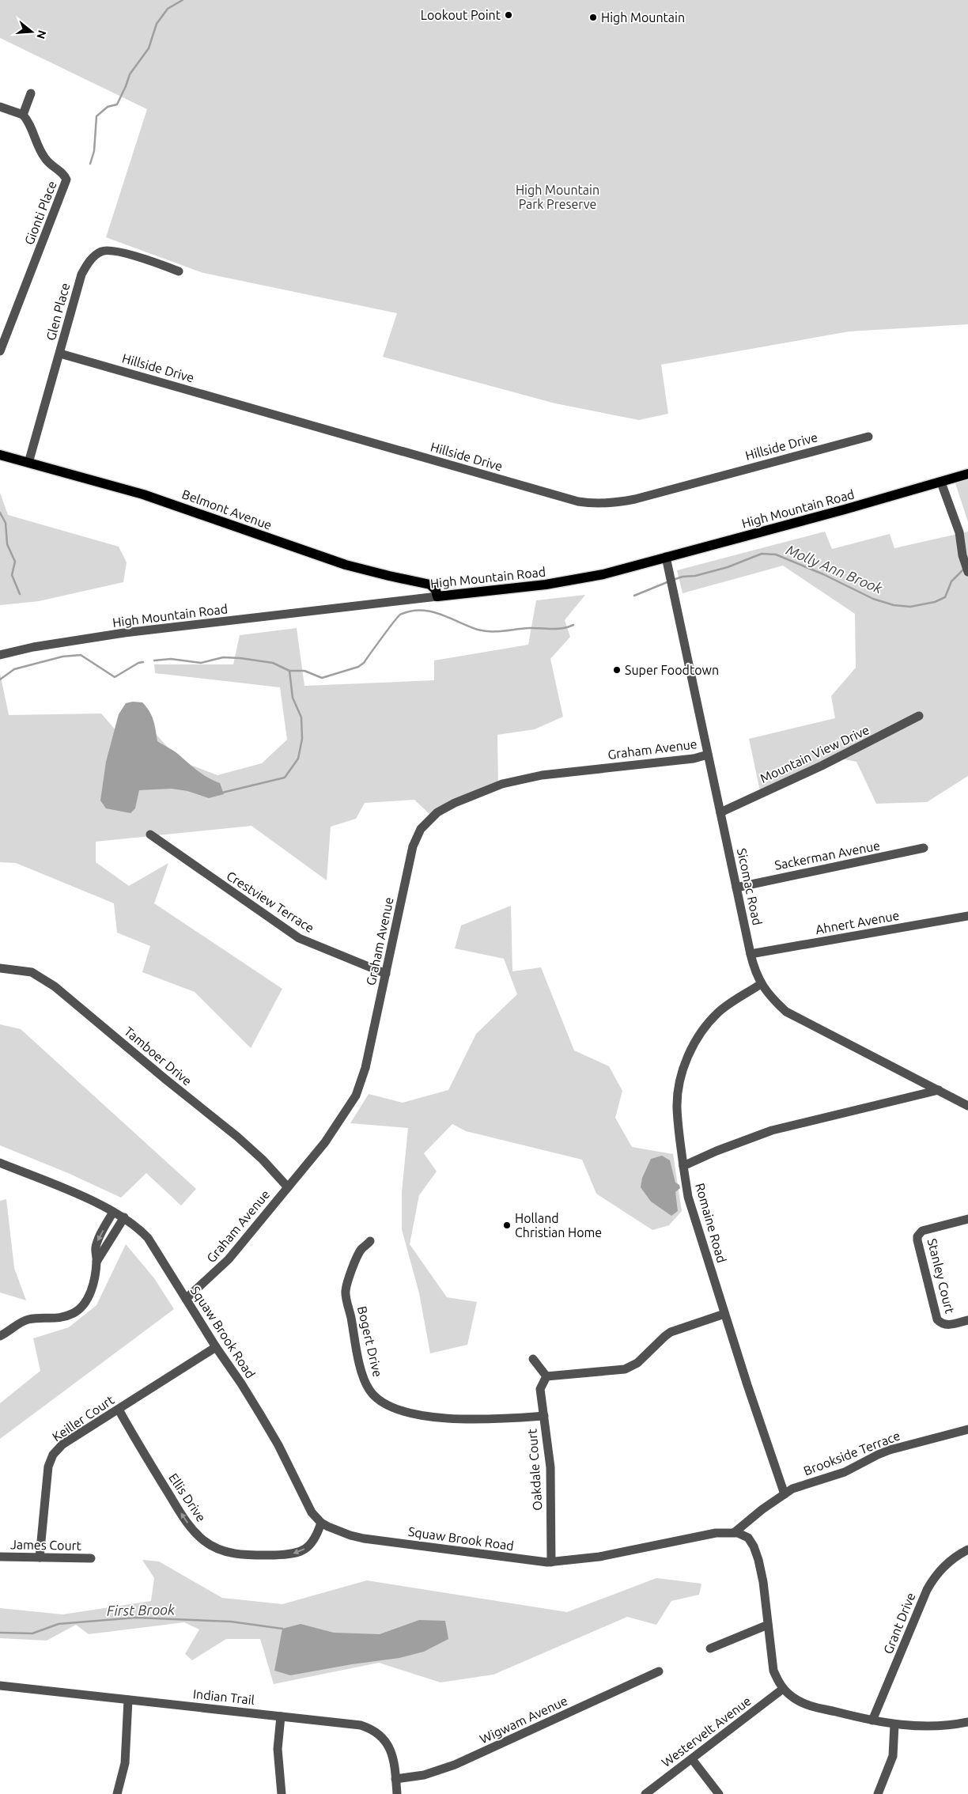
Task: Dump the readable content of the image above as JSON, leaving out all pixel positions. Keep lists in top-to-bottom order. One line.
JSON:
{"streets":{"main road":["High Mountain Road","Belmont Avenue"],"street":["Gionti Place","Glen Place","Hillside Drive","Graham Avenue","Mountain View Drive","Sackerman Avenue","Sicomac Road","Crestview Terrace","Ahnert Avenue","Tamboer Drive","Romaine Road","Stanley Court","Squaw Brook Road","Bogert Drive","Keiller Court","Brookside Terrace","Oakdale Court","Ellis Drive","James Court","Grant Drive","Indian Trail","Wigwam Avenue","Westervelt Avenue"]},"crossings":[["Glen Place","Hillside Drive"],["Glen Place","Belmont Avenue"],["High Mountain Road","Belmont Avenue"],["High Mountain Road","Sicomac Road"],["Graham Avenue","Sicomac Road"],["Graham Avenue","Crestview Terrace"],["Graham Avenue","Tamboer Drive"],["Graham Avenue","Squaw Brook Road"],["Mountain View Drive","Sicomac Road"],["Sackerman Avenue","Sicomac Road"],["Sicomac Road","Ahnert Avenue"],["Sicomac Road","Romaine Road"],["Romaine Road","Brookside Terrace"],["Squaw Brook Road","Keiller Court"],["Squaw Brook Road","Brookside Terrace"],["Squaw Brook Road","Oakdale Court"],["Squaw Brook Road","Ellis Drive"],["Bogert Drive","Oakdale Court"],["Keiller Court","Ellis Drive"],["Keiller Court","James Court"],["Indian Trail","Wigwam Avenue"]],"water":["Molly Ann Brook","First Brook"],"parks":["High Mountain Park Preserve"],"places":["Lookout Point","High Mountain","Super Foodtown","Holland Christian Home"],"north":"right"}
